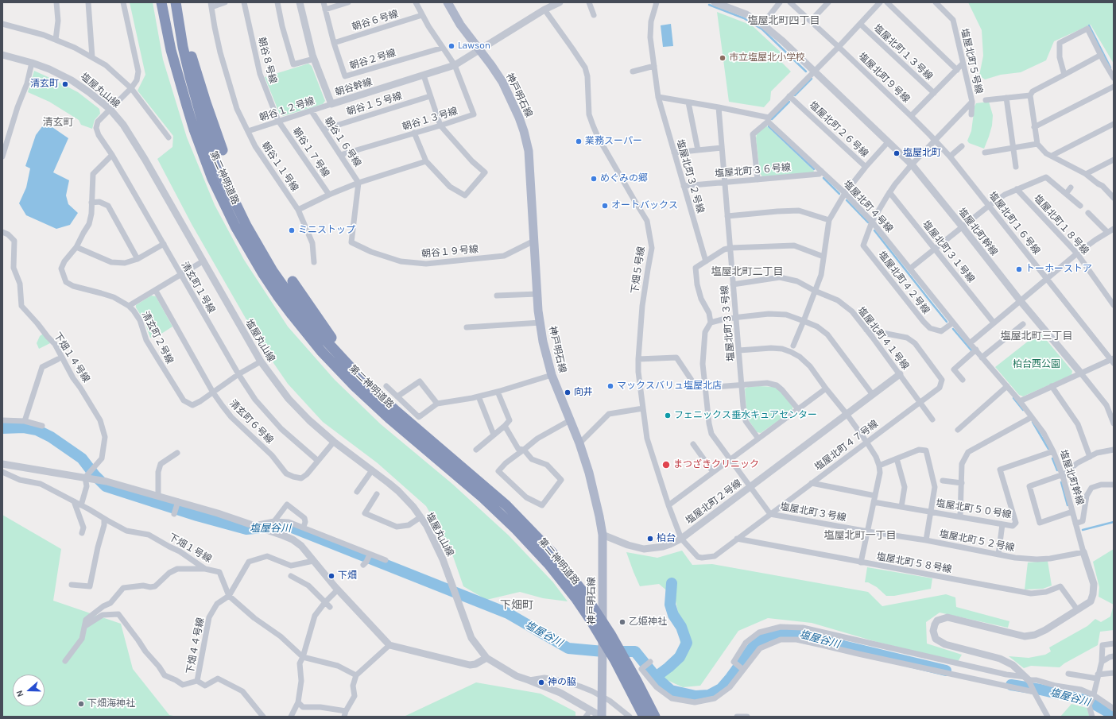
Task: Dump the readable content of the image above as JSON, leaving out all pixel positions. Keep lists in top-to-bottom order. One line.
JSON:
{"streets":{"highway":["第二神明道路"],"main road":["神戸明石線"],"street":["朝谷６号線","塩屋北町１３号線","朝谷２号線","朝谷８号線","塩屋北町５号線","塩屋北町９号線","朝谷幹線","塩屋丸山線","朝谷１５号線","朝谷１２号線","朝谷１３号線","塩屋北町２６号線","朝谷１６号線","朝谷１７号線","朝谷１１号線","塩屋北町３６号線","塩屋北町３２号線","塩屋北町４号線","塩屋北町１６号線","塩屋北町１８号線","塩屋北町幹線","朝谷１９号線","塩屋北町３１号線","下畑５号線","塩屋北町４２号線","清玄町１号線","塩屋北町３３号線","清玄町２号線","塩屋北町４１号線","下畑１４号線","清玄町６号線","塩屋北町４７号線","塩屋北町２号線","塩屋北町５０号線","塩屋北町３号線","塩屋北町５２号線","下畑１号線","塩屋北町５８号線","下畑４４号線"]},"crossings":[["朝谷６号線","朝谷２号線"],["塩屋北町１３号線","塩屋北町９号線"],["朝谷８号線","朝谷１２号線"],["朝谷８号線","朝谷１７号線"],["塩屋北町５号線","塩屋北町９号線"],["塩屋北町５号線","塩屋北町４号線"],["塩屋北町５号線","塩屋北町１６号線"],["塩屋北町５号線","塩屋北町幹線"],["塩屋北町５号線","塩屋北町３１号線"],["塩屋北町５号線","塩屋北町４２号線"],["塩屋北町９号線","塩屋北町１６号線"],["朝谷幹線","神戸明石線"],["朝谷幹線","朝谷１２号線"],["朝谷幹線","朝谷１３号線"],["塩屋丸山線","神戸明石線"],["塩屋丸山線","清玄町１号線"],["塩屋丸山線","清玄町２号線"],["塩屋丸山線","清玄町６号線"],["神戸明石線","朝谷１９号線"],["神戸明石線","塩屋北町２号線"],["朝谷１５号線","朝谷１６号線"],["朝谷１２号線","朝谷１６号線"],["朝谷１２号線","朝谷１７号線"],["朝谷１２号線","朝谷１１号線"],["朝谷１３号線","朝谷１６号線"],["塩屋北町２６号線","塩屋北町４号線"],["朝谷１６号線","朝谷１９号線"],["塩屋北町３６号線","塩屋北町３２号線"],["塩屋北町３６号線","塩屋北町４号線"],["塩屋北町３６号線","塩屋北町３３号線"],["塩屋北町４号線","塩屋北町幹線"],["塩屋北町４号線","塩屋北町４２号線"],["塩屋北町幹線","塩屋北町５０号線"],["塩屋北町幹線","塩屋北町５２号線"],["塩屋北町幹線","塩屋北町５８号線"],["下畑５号線","塩屋北町４７号線"],["下畑５号線","塩屋北町２号線"],["清玄町１号線","清玄町２号線"],["清玄町１号線","清玄町６号線"],["塩屋北町３３号線","塩屋北町４１号線"],["清玄町２号線","清玄町６号線"],["塩屋北町４１号線","塩屋北町４７号線"],["塩屋北町４１号線","塩屋北町２号線"],["塩屋北町４７号線","塩屋北町２号線"],["塩屋北町４７号線","塩屋北町３号線"],["塩屋北町４７号線","塩屋北町５８号線"],["塩屋北町２号線","塩屋北町３号線"],["塩屋北町３号線","塩屋北町５２号線"],["下畑１号線","下畑４４号線"]],"districts":["塩屋北町四丁目","清玄町","塩屋北町二丁目","塩屋北町三丁目","塩屋北町一丁目","下畑町"],"water":["塩屋谷川"],"parks":["柏台西公園"],"places":["Lawson","市立塩屋北小学校","清玄町","業務スーパー","塩屋北町","めぐみの郷","オートバックス","ミニストップ","トーホーストア","マックスバリュ塩屋北店","向井","フェニックス垂水キュアセンター","まつざきクリニック","柏台","下畑","乙姫神社","神の脇","下畑海神社"],"north":"left"}
